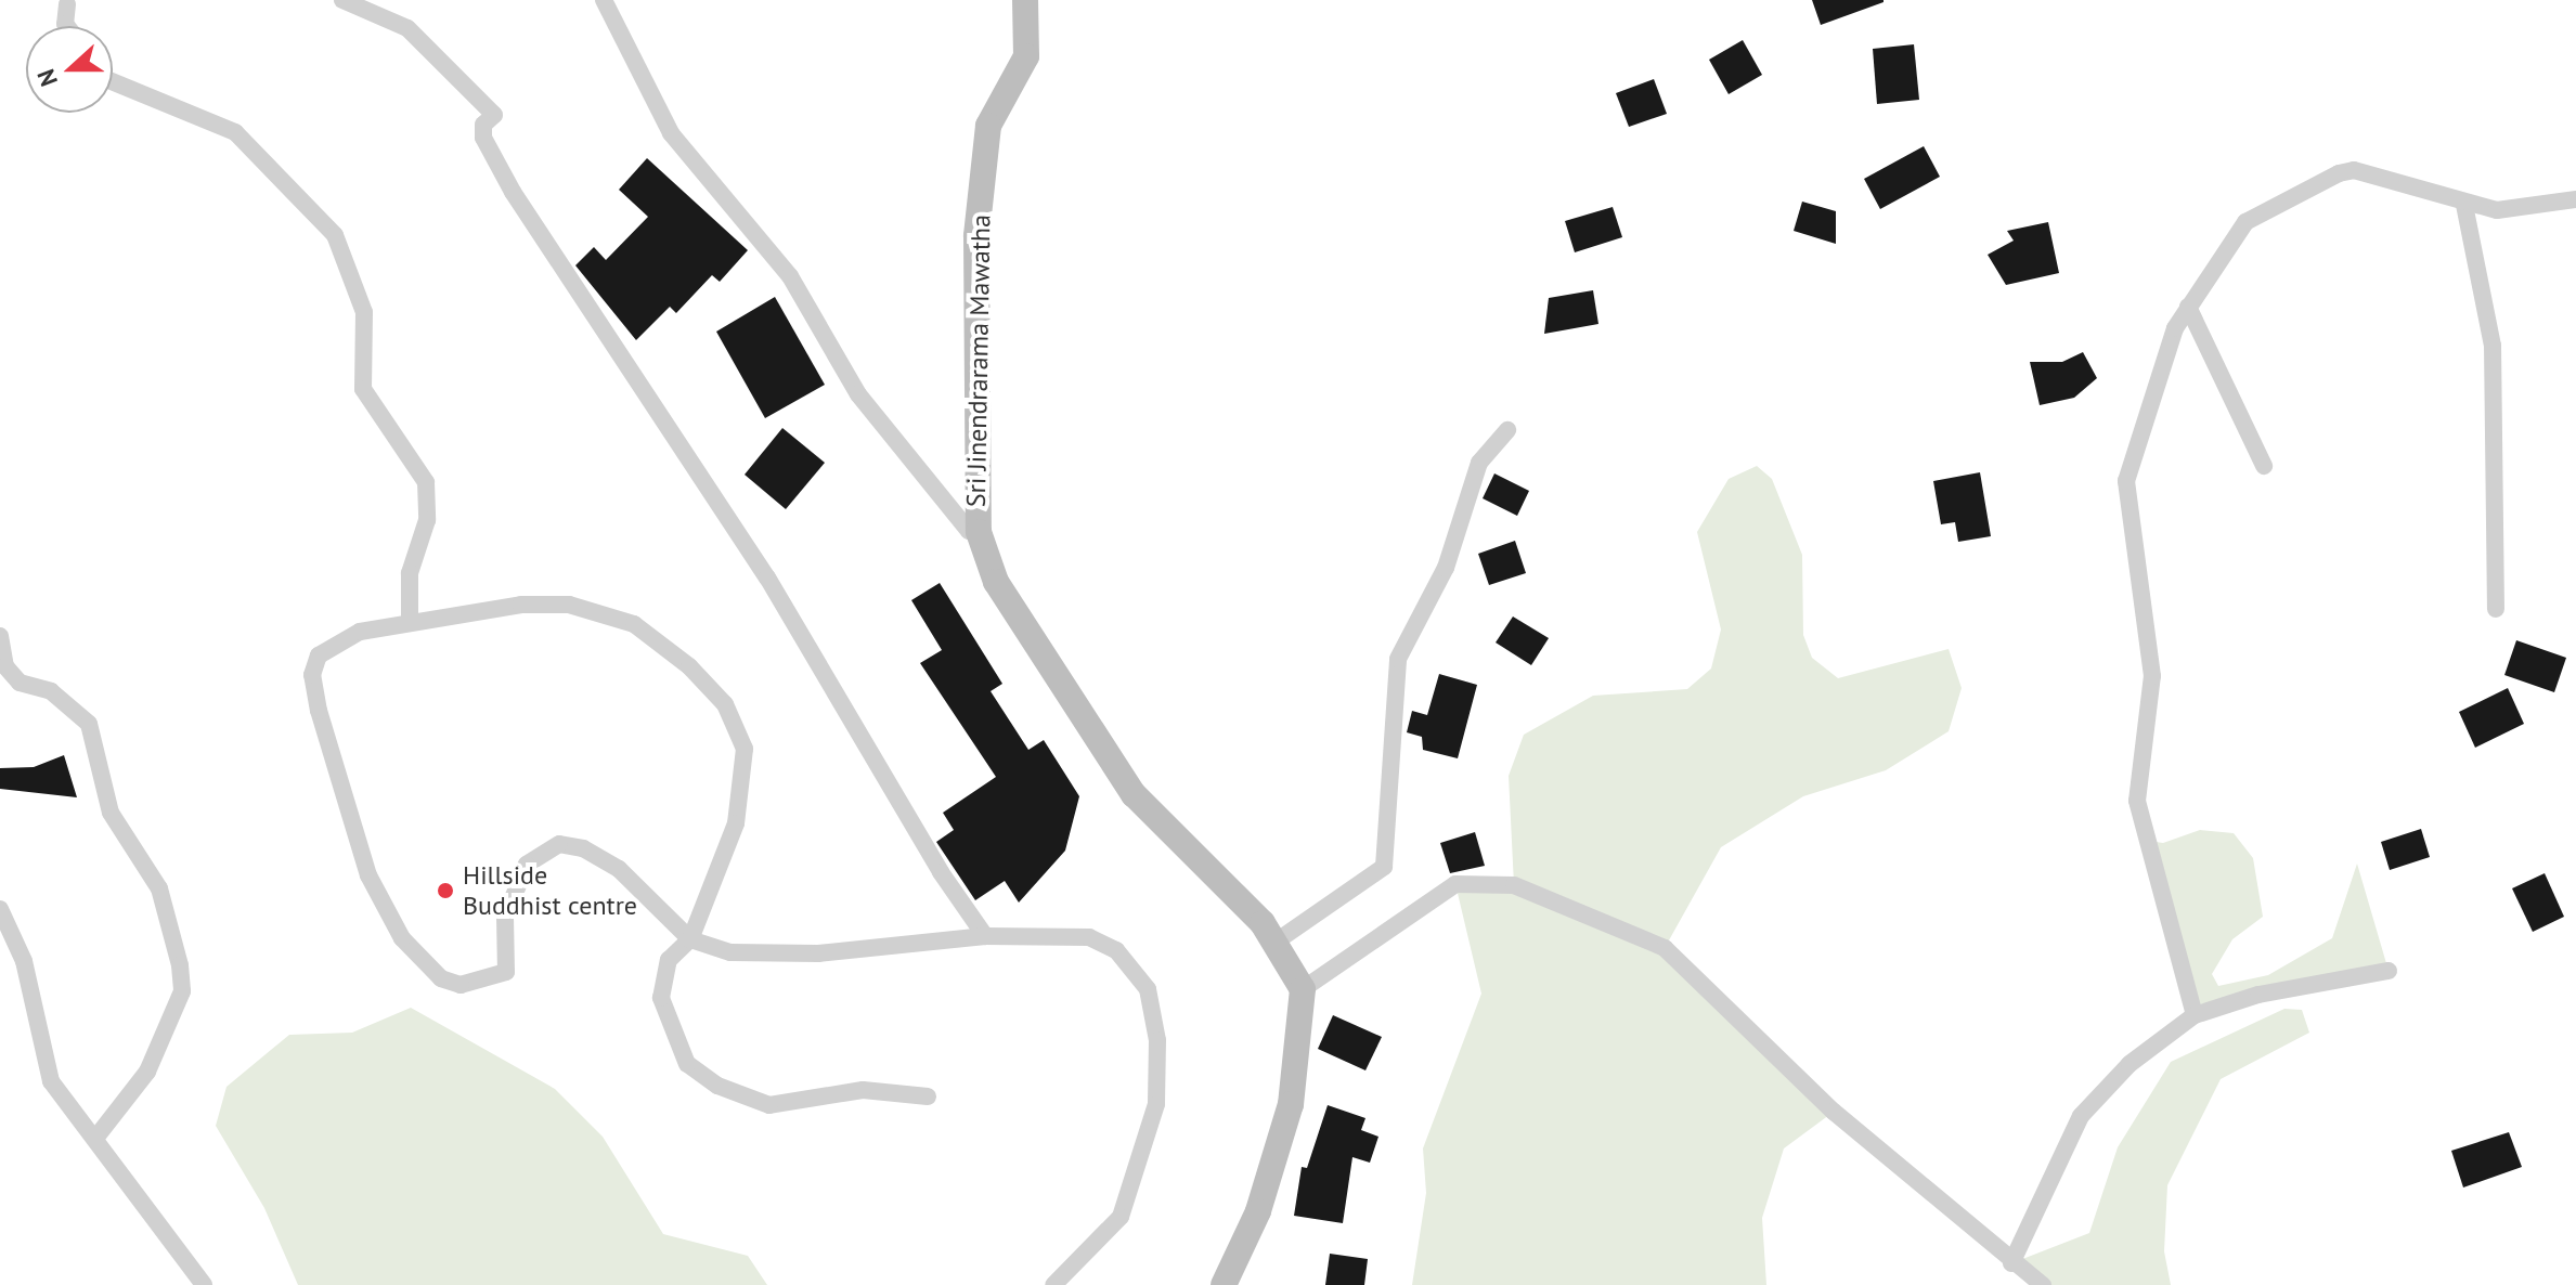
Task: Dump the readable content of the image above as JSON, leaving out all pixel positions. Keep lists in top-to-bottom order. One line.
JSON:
{"streets":{"main road":["Sri Jinendrarama Mawatha"]},"places":["Hillside Buddhist centre"],"north":"left"}
